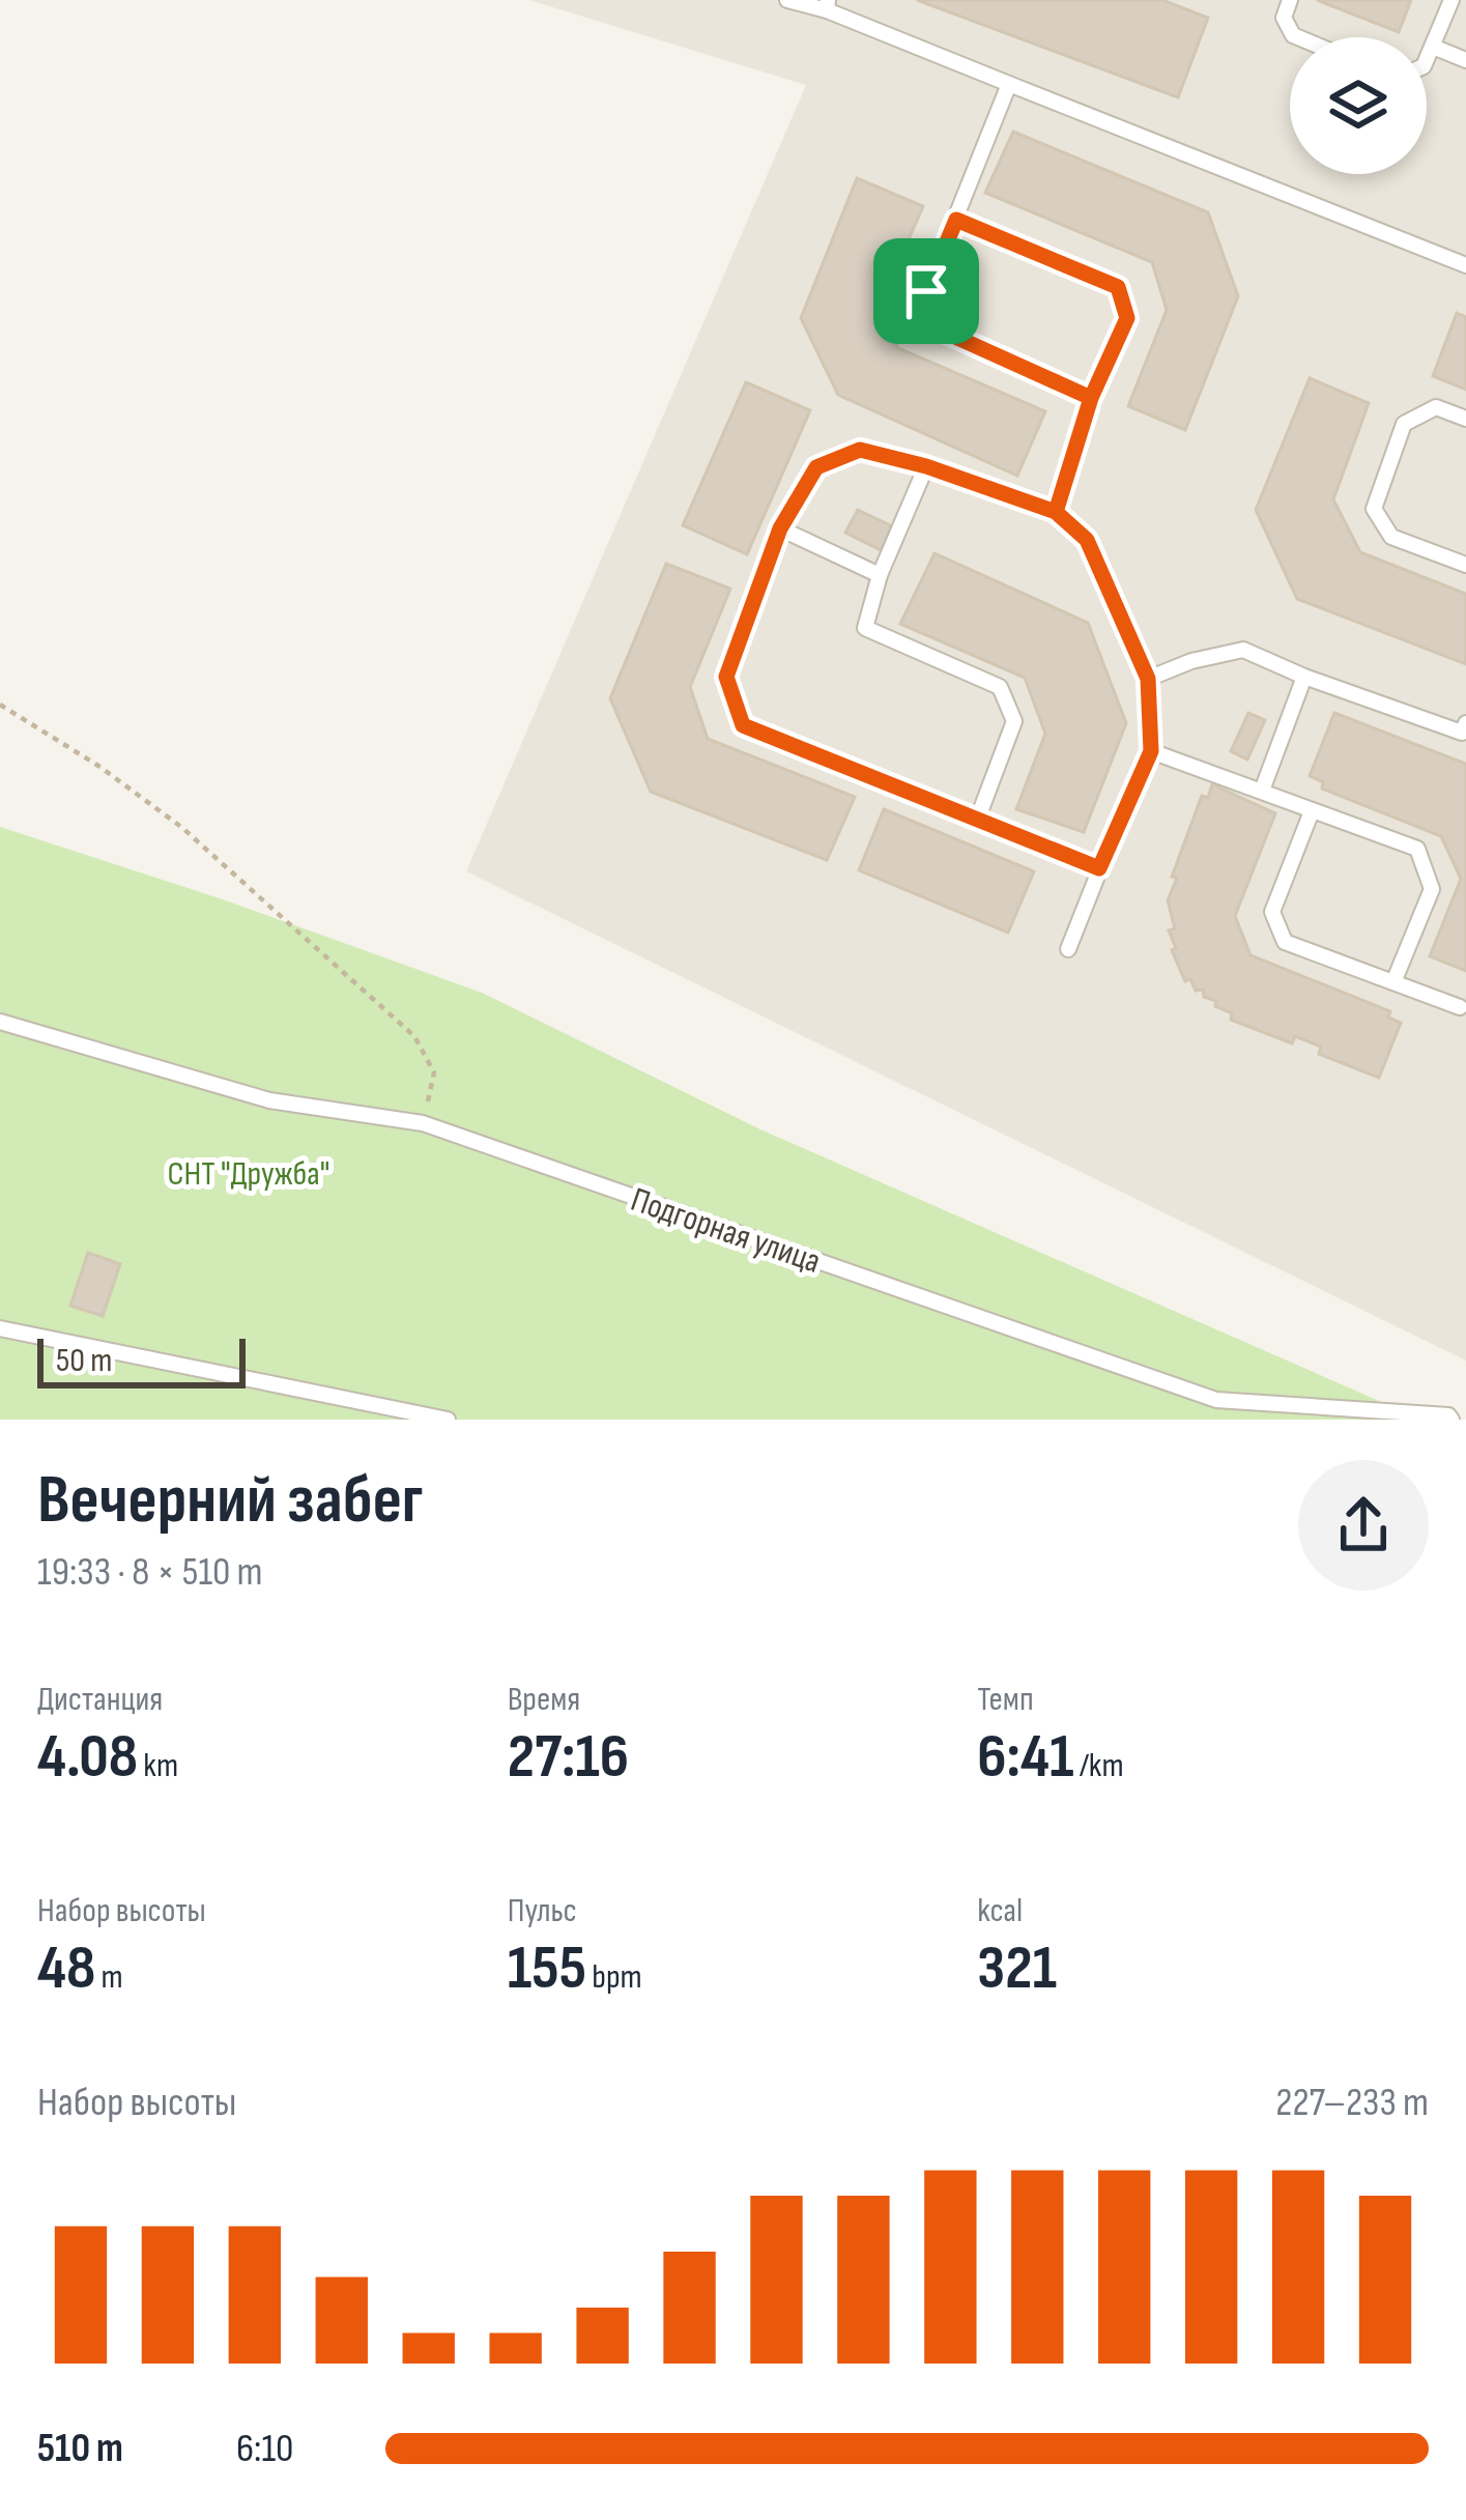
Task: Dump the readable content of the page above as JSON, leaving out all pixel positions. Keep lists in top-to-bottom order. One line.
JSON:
{"streets":{"lane":["Подгорная улица"]},"parks":["СНТ \"Дружба\""],"scale_bar":"50 m","page":{"scale":"50 m","heading":["Вечерний забег","19:33 · 8 × 510 m"],"stats":[["Дистанция","4.08 km"],["Время","27:16"],["Темп","6:41 /km"],["Набор высоты","48 m"],["Пульс","155 bpm"],["kcal","321"]],"chart":["Набор высоты","227–233 m"],"list":[{"name":"510 m","note":"6:10"}]}}
